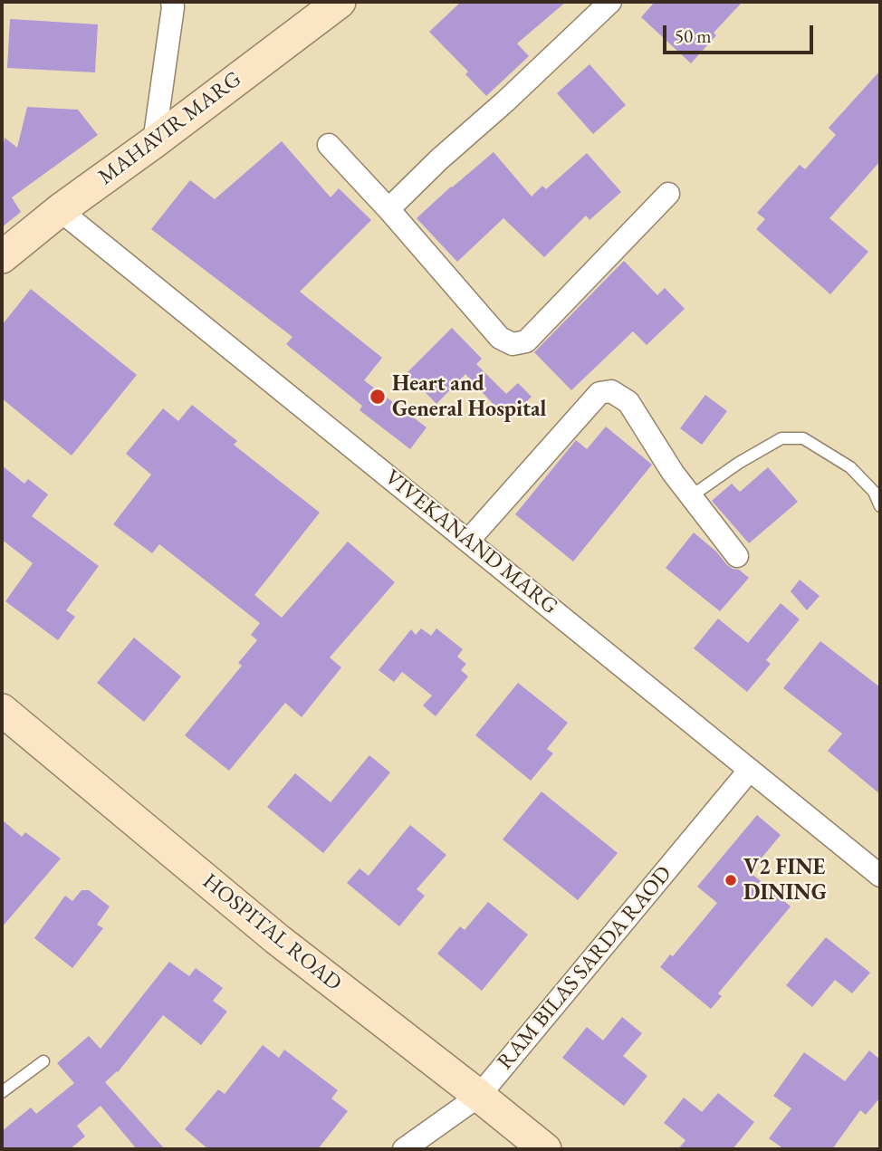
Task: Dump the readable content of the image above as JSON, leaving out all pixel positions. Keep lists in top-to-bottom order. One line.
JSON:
{"streets":{"street":["MAHAVIR MARG","VIVEKANAND MARG","HOSPITAL ROAD","RAM BILAS SARDA RAOD"]},"crossings":[["MAHAVIR MARG","VIVEKANAND MARG"],["VIVEKANAND MARG","RAM BILAS SARDA RAOD"],["HOSPITAL ROAD","RAM BILAS SARDA RAOD"]],"places":["Heart and General Hospital","V2 FINE DINING"],"scale_bar":"50 m"}
